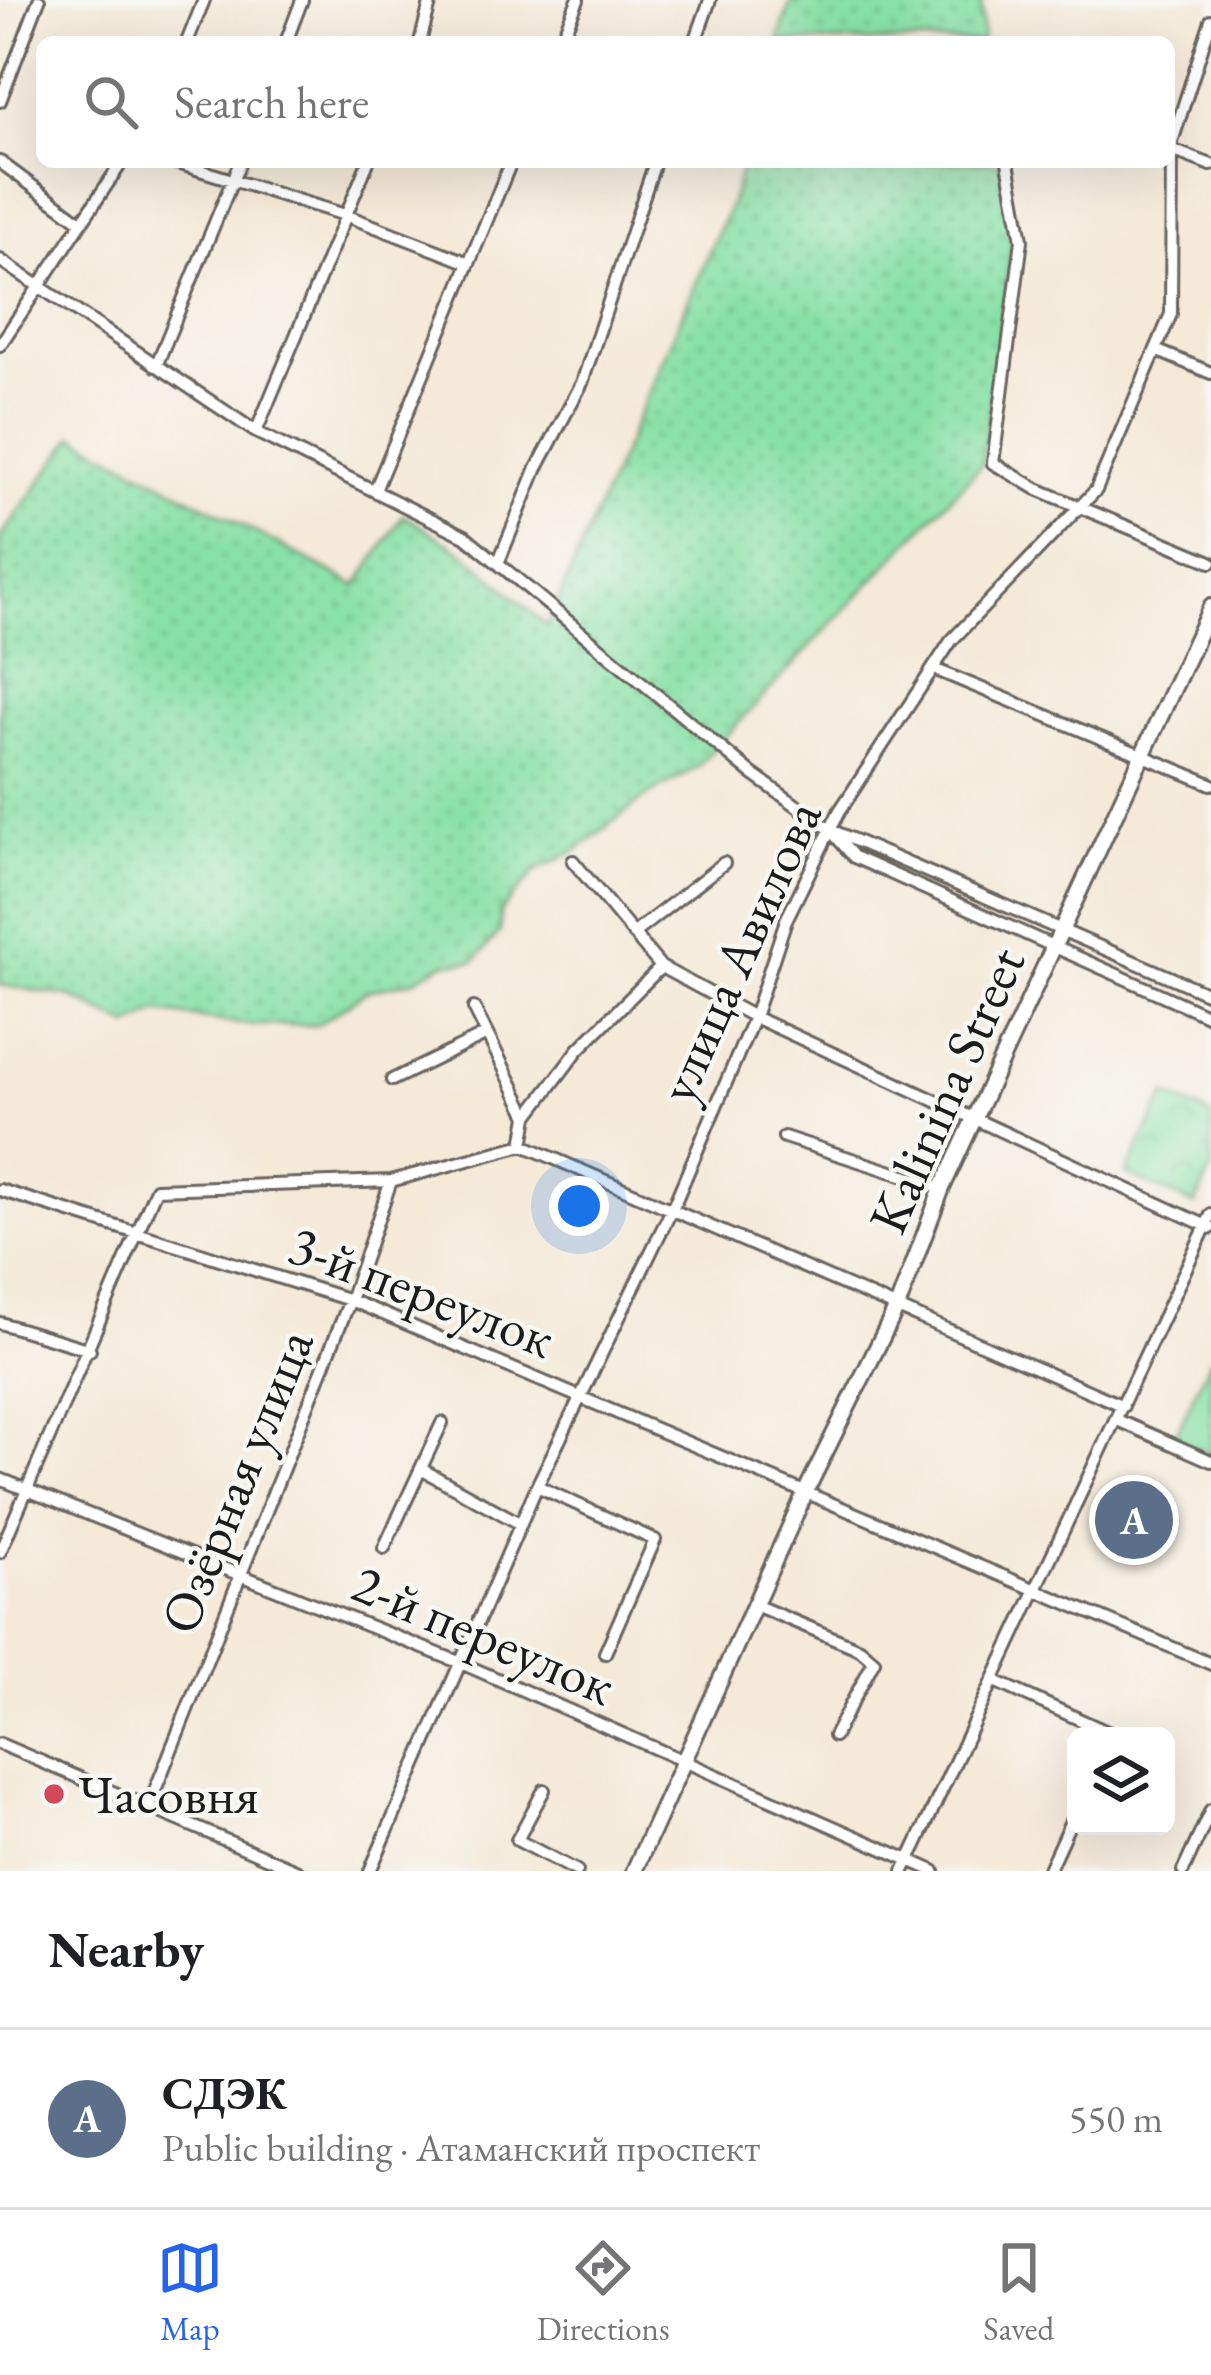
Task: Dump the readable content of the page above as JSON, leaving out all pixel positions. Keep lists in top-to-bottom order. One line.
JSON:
{"streets":{"main road":["Kalinina Street"],"street":["улица Авилова","3-й переулок","Озёрная улица","2-й переулок"]},"crossings":[["улица Авилова","3-й переулок"],["улица Авилова","2-й переулок"],["Kalinina Street","3-й переулок"],["Kalinina Street","2-й переулок"],["3-й переулок","Озёрная улица"],["Озёрная улица","2-й переулок"]],"places":["Часовня"],"page":{"search":"Search here","pins":"A","heading":"Nearby","list":[{"mark":"A","name":"СДЭК","note":"Public building · Атаманский проспект","value":"550 m"}],"nav":["Map","Directions","Saved"]}}
